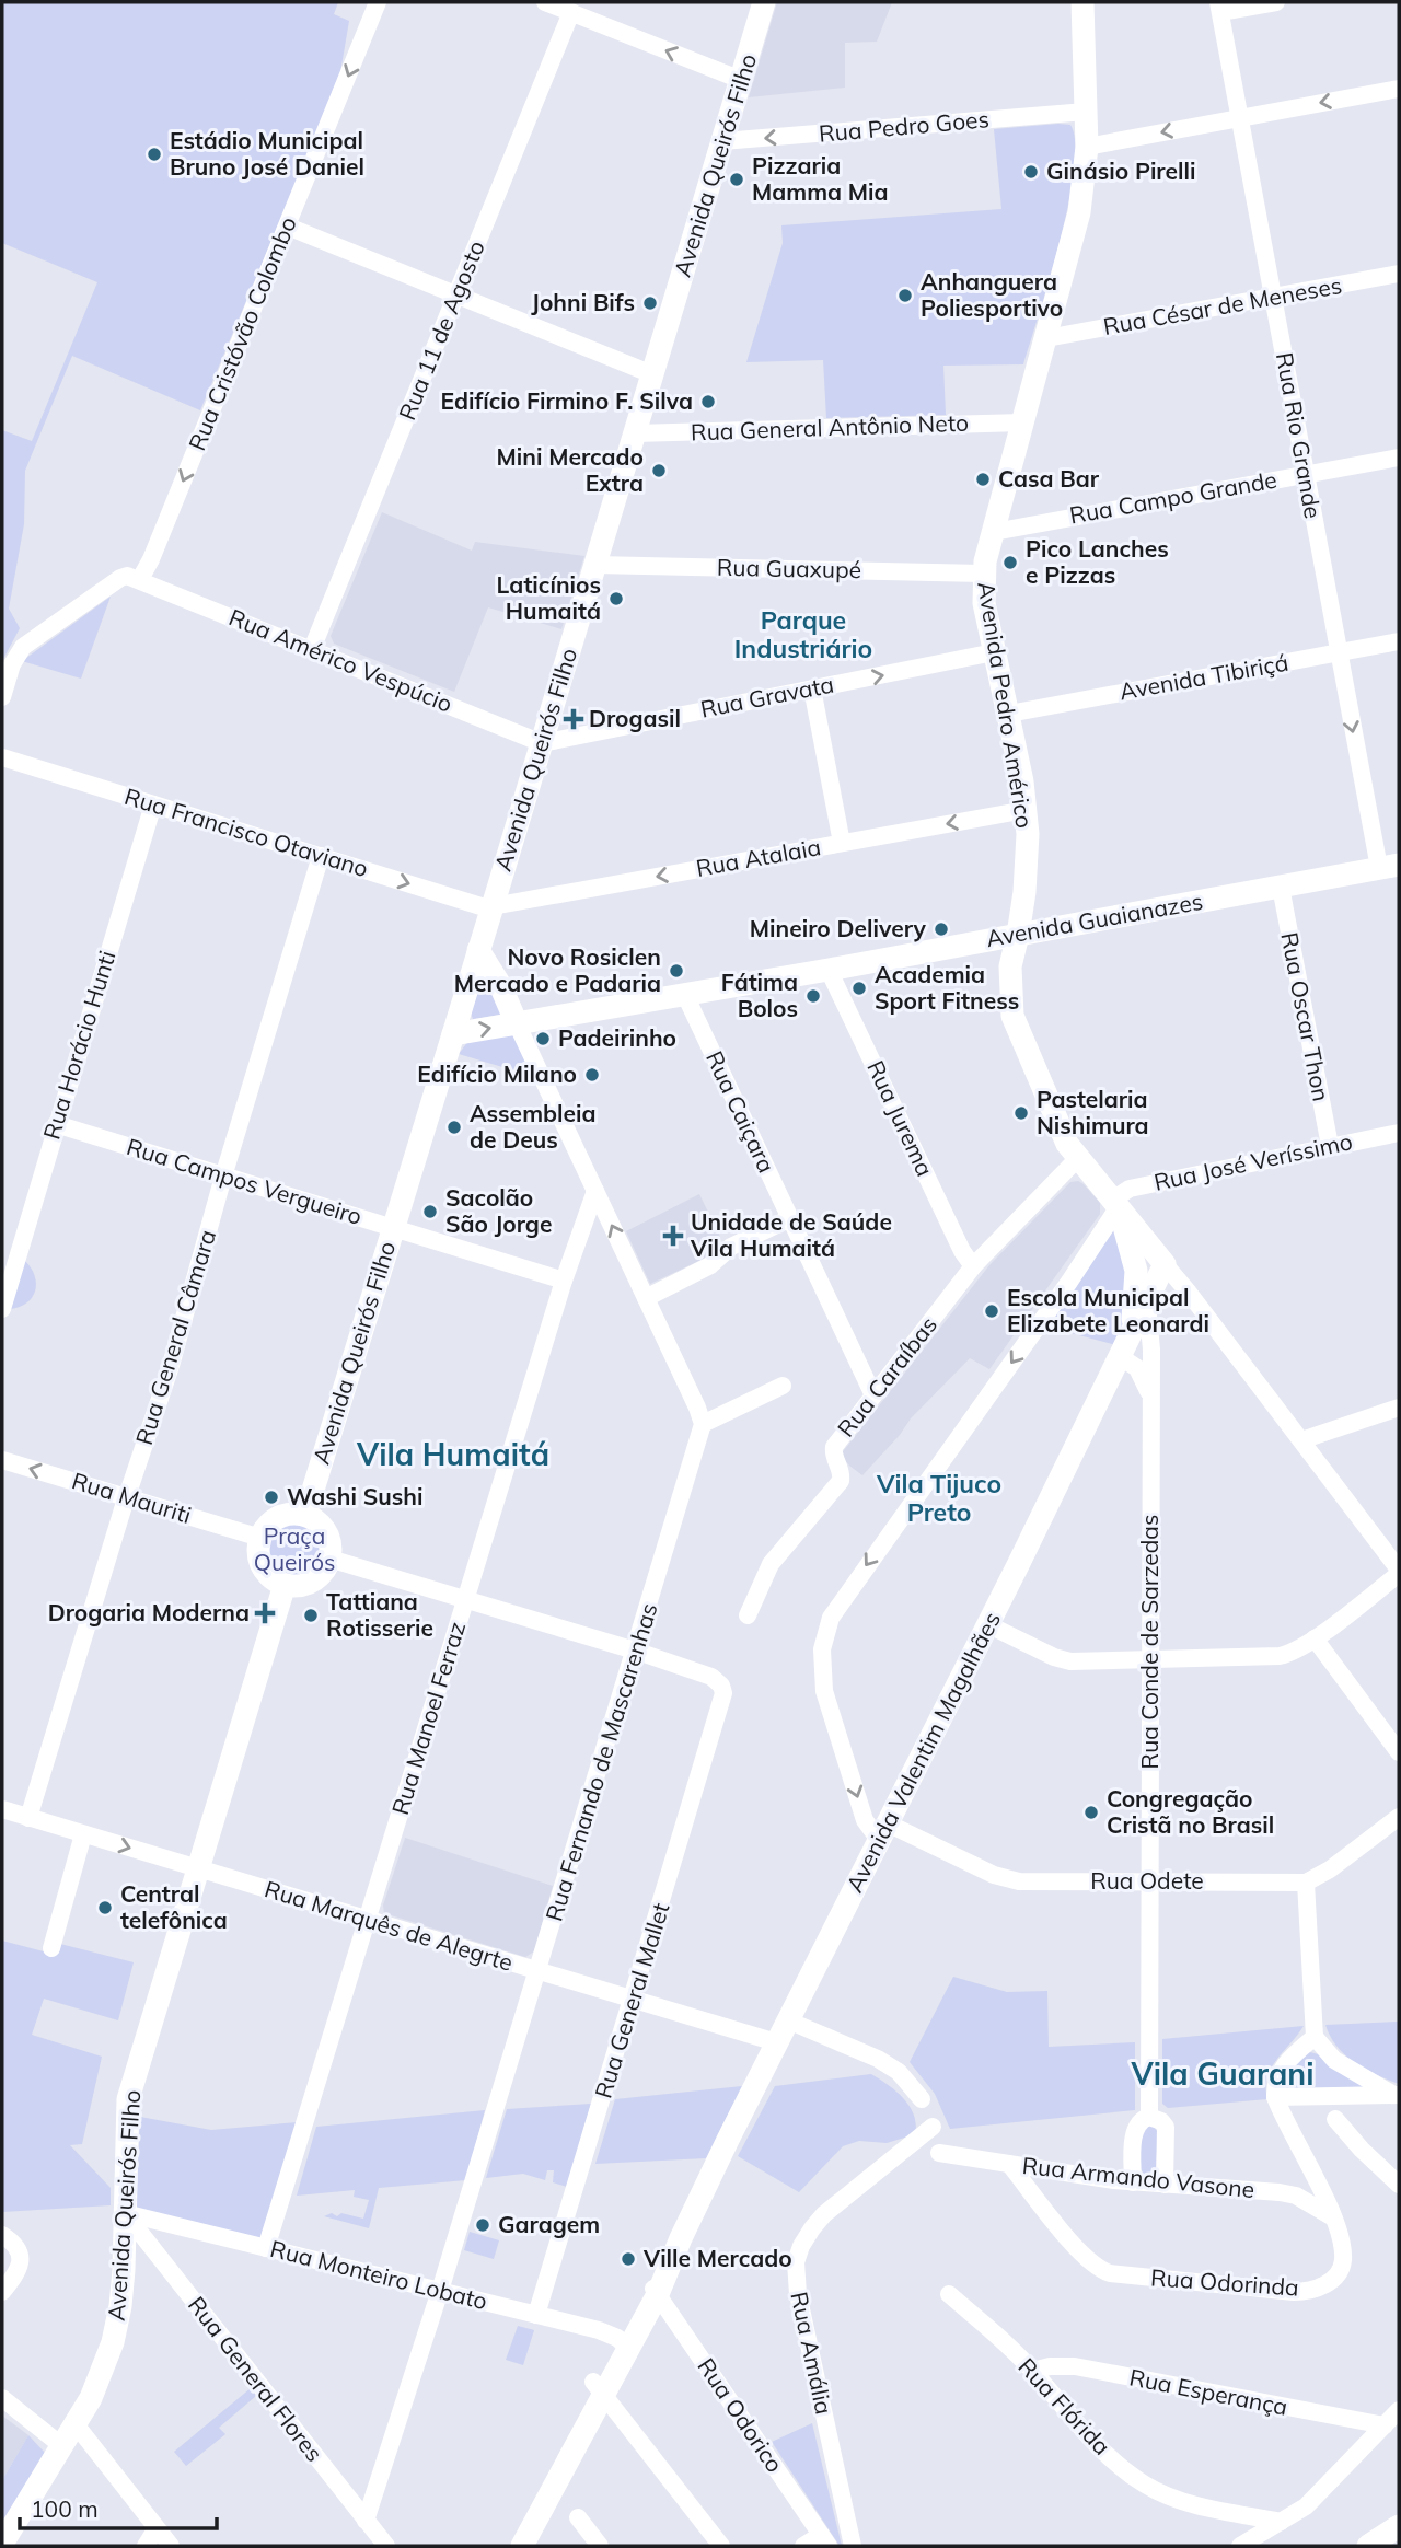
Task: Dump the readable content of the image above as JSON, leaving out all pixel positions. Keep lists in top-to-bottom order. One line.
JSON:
{"streets":{"main road":["Avenida Queirós Filho","Avenida Pedro Américo","Avenida Guaianazes","Avenida Valentim Magalhães"],"street":["Rua Pedro Goes","Rua César de Meneses","Rua 11 de Agosto","Rua Cristóvão Colombo","Rua General Antônio Neto","Rua Rio Grande","Rua Campo Grande","Rua Guaxupé","Rua Américo Vespúcio","Avenida Tibiriçá","Rua Gravata","Rua Francisco Otaviano","Rua Atalaia","Rua Oscar Thon","Rua Horácio Hunti","Rua Caiçara","Rua Jurema","Rua José Veríssimo","Rua Campos Vergueiro","Rua General Câmara","Rua Caraíbas","Rua Mauriti","Rua Conde de Sarzedas","Rua Manoel Ferraz","Rua Fernando de Mascarenhas","Rua Odete","Rua Marquês de Alegrte","Rua General Mallet","Rua Armando Vasone","Rua Monteiro Lobato","Rua Odorinda","Rua Amália","Rua General Flores","Rua Esperança","Rua Flórida","Rua Odorico"]},"crossings":[["Rua Pedro Goes","Avenida Queirós Filho"],["Rua Pedro Goes","Avenida Pedro Américo"],["Avenida Queirós Filho","Rua General Antônio Neto"],["Avenida Queirós Filho","Rua Guaxupé"],["Avenida Queirós Filho","Rua Américo Vespúcio"],["Avenida Queirós Filho","Rua Gravata"],["Avenida Queirós Filho","Rua Francisco Otaviano"],["Avenida Queirós Filho","Rua Atalaia"],["Avenida Queirós Filho","Avenida Guaianazes"],["Avenida Queirós Filho","Rua Campos Vergueiro"],["Avenida Queirós Filho","Rua Mauriti"],["Avenida Queirós Filho","Rua Marquês de Alegrte"],["Avenida Queirós Filho","Rua Monteiro Lobato"],["Avenida Queirós Filho","Rua General Flores"],["Rua César de Meneses","Rua Rio Grande"],["Rua César de Meneses","Avenida Pedro Américo"],["Rua 11 de Agosto","Rua Américo Vespúcio"],["Rua Cristóvão Colombo","Rua Américo Vespúcio"],["Rua General Antônio Neto","Avenida Pedro Américo"],["Rua Rio Grande","Rua Campo Grande"],["Rua Rio Grande","Avenida Tibiriçá"],["Rua Rio Grande","Avenida Guaianazes"],["Rua Campo Grande","Avenida Pedro Américo"],["Rua Guaxupé","Avenida Pedro Américo"],["Rua Américo Vespúcio","Rua Gravata"],["Avenida Tibiriçá","Avenida Pedro Américo"],["Rua Gravata","Avenida Pedro Américo"],["Avenida Pedro Américo","Rua Atalaia"],["Avenida Pedro Américo","Avenida Guaianazes"],["Avenida Pedro Américo","Rua José Veríssimo"],["Avenida Pedro Américo","Rua Caraíbas"],["Avenida Pedro Américo","Avenida Valentim Magalhães"],["Rua Francisco Otaviano","Rua Atalaia"],["Rua Francisco Otaviano","Rua Horácio Hunti"],["Rua Francisco Otaviano","Rua General Câmara"],["Avenida Guaianazes","Rua Oscar Thon"],["Avenida Guaianazes","Rua Caiçara"],["Avenida Guaianazes","Rua Jurema"],["Rua Oscar Thon","Rua José Veríssimo"],["Rua Horácio Hunti","Rua Campos Vergueiro"],["Rua Caiçara","Rua Caraíbas"],["Rua Jurema","Rua Caraíbas"],["Rua Campos Vergueiro","Rua General Câmara"],["Rua Campos Vergueiro","Rua Manoel Ferraz"],["Rua General Câmara","Rua Mauriti"],["Rua General Câmara","Rua Marquês de Alegrte"],["Rua Conde de Sarzedas","Avenida Valentim Magalhães"],["Rua Conde de Sarzedas","Rua Odete"],["Rua Conde de Sarzedas","Rua Armando Vasone"],["Rua Manoel Ferraz","Rua Marquês de Alegrte"],["Rua Manoel Ferraz","Rua Monteiro Lobato"],["Avenida Valentim Magalhães","Rua Odete"],["Avenida Valentim Magalhães","Rua Marquês de Alegrte"],["Avenida Valentim Magalhães","Rua Monteiro Lobato"],["Avenida Valentim Magalhães","Rua Odorico"],["Rua Fernando de Mascarenhas","Rua Marquês de Alegrte"],["Rua Fernando de Mascarenhas","Rua General Mallet"],["Rua Fernando de Mascarenhas","Rua Monteiro Lobato"],["Rua Fernando de Mascarenhas","Rua General Flores"],["Rua Marquês de Alegrte","Rua General Mallet"],["Rua General Mallet","Rua Monteiro Lobato"],["Rua Armando Vasone","Rua Odorinda"],["Rua Monteiro Lobato","Rua General Flores"],["Rua Esperança","Rua Flórida"]],"one_way":["Rua Pedro Goes","Rua Cristóvão Colombo","Rua Gravata","Rua Atalaia","Rua Mauriti"],"districts":["Parque Industriário","Vila Humaitá","Vila Tijuco Preto","Vila Guarani"],"parks":["Praça Queirós"],"places":{"other":["Estádio Municipal Bruno José Daniel","Ginásio Pirelli","Pizzaria Mamma Mia","Anhanguera Poliesportivo","Johni Bifs","Edifício Firmino F. Silva","Mini Mercado Extra","Casa Bar","Pico Lanches e Pizzas","Laticínios Humaitá","Mineiro Delivery","Novo Rosiclen Mercado e Padaria","Academia Sport Fitness","Fátima Bolos","Padeirinho","Edifício Milano","Pastelaria Nishimura","Assembleia de Deus","Sacolão São Jorge","Escola Municipal Elizabete Leonardi","Washi Sushi","Tattiana Rotisserie","Congregação Cristã no Brasil","Central telefônica","Garagem","Ville Mercado"],"health":["Drogasil","Unidade de Saúde Vila Humaitá","Drogaria Moderna"]},"scale_bar":"100 m"}
